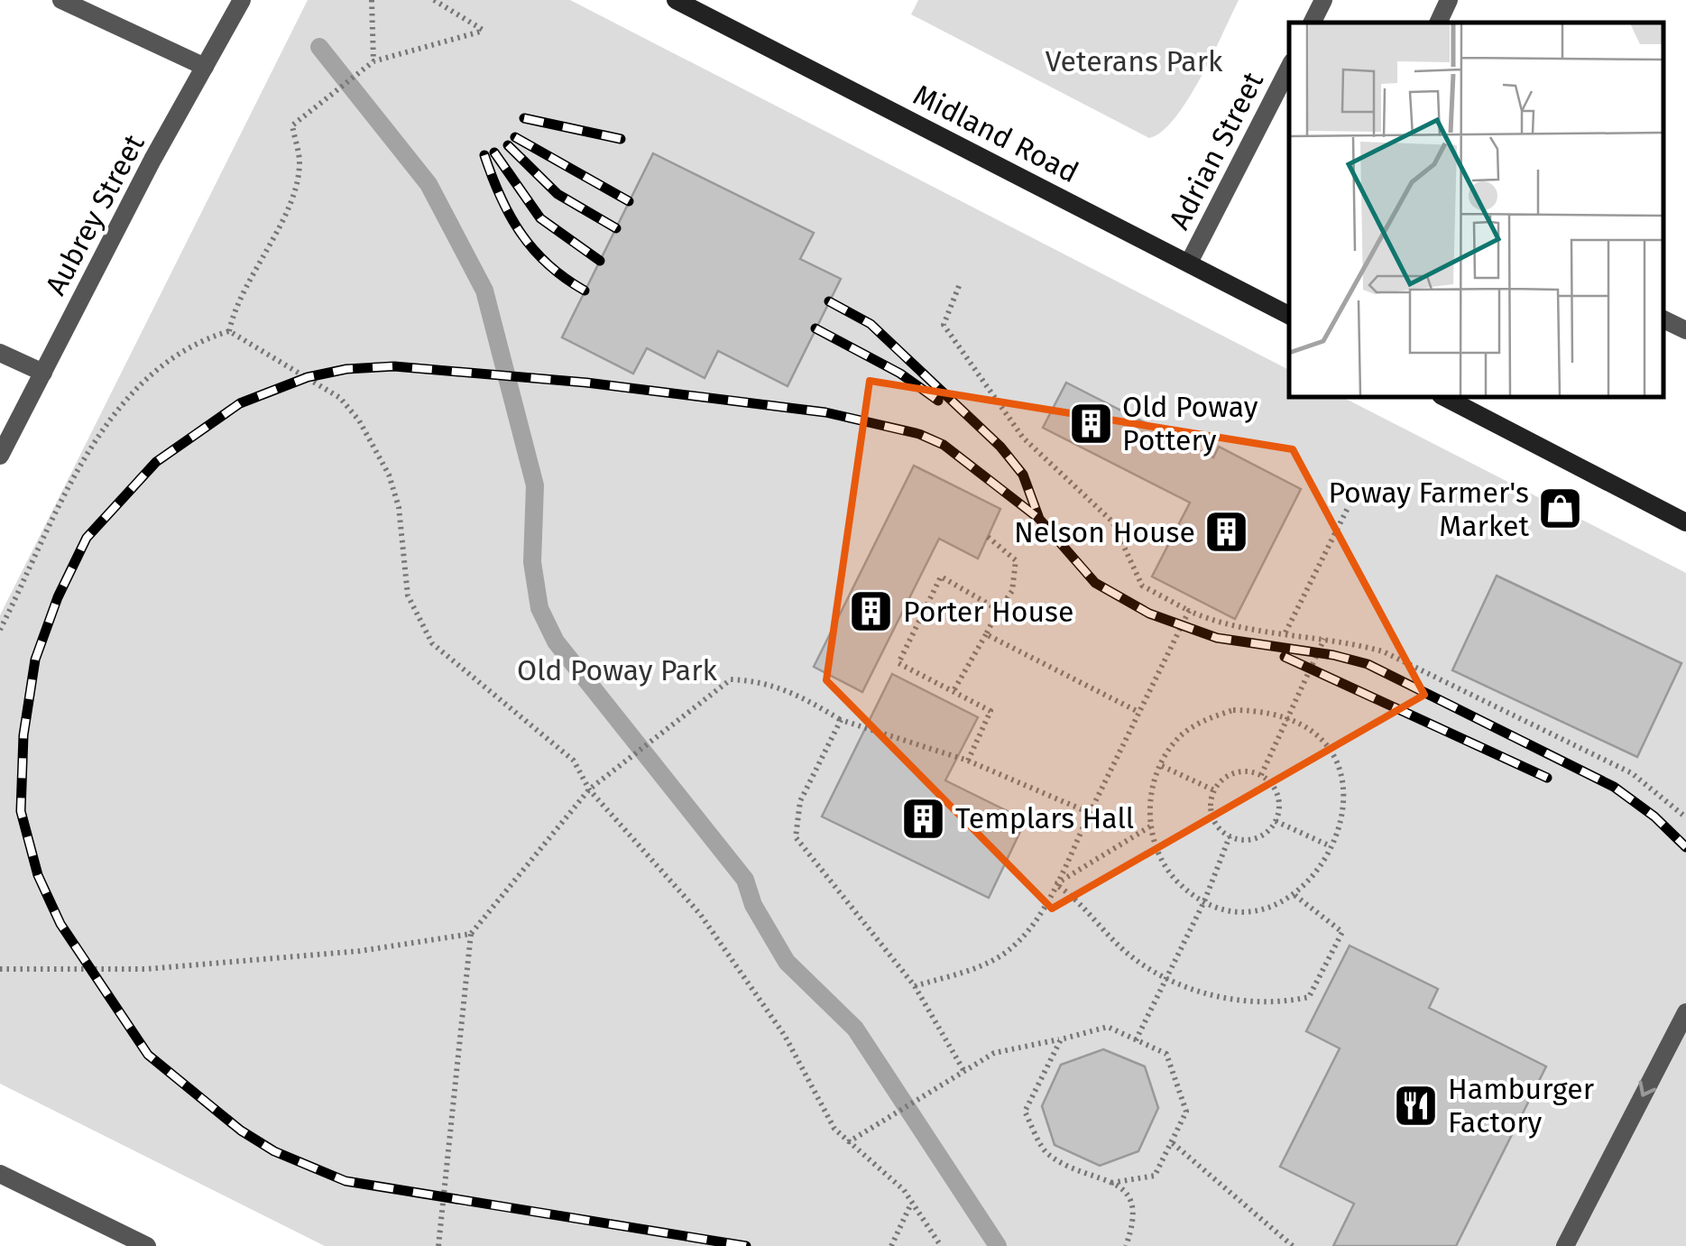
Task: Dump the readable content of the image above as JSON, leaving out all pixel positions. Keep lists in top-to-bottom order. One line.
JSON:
{"streets":{"main road":["Midland Road"],"street":["Adrian Street","Aubrey Street"]},"crossings":[["Midland Road","Adrian Street"]],"parks":["Veterans Park","Old Poway Park"],"places":{"building":["Old Poway Pottery","Nelson House","Porter House","Templars Hall"],"shop":["Poway Farmer's Market"],"restaurant":["Hamburger Factory"]}}
